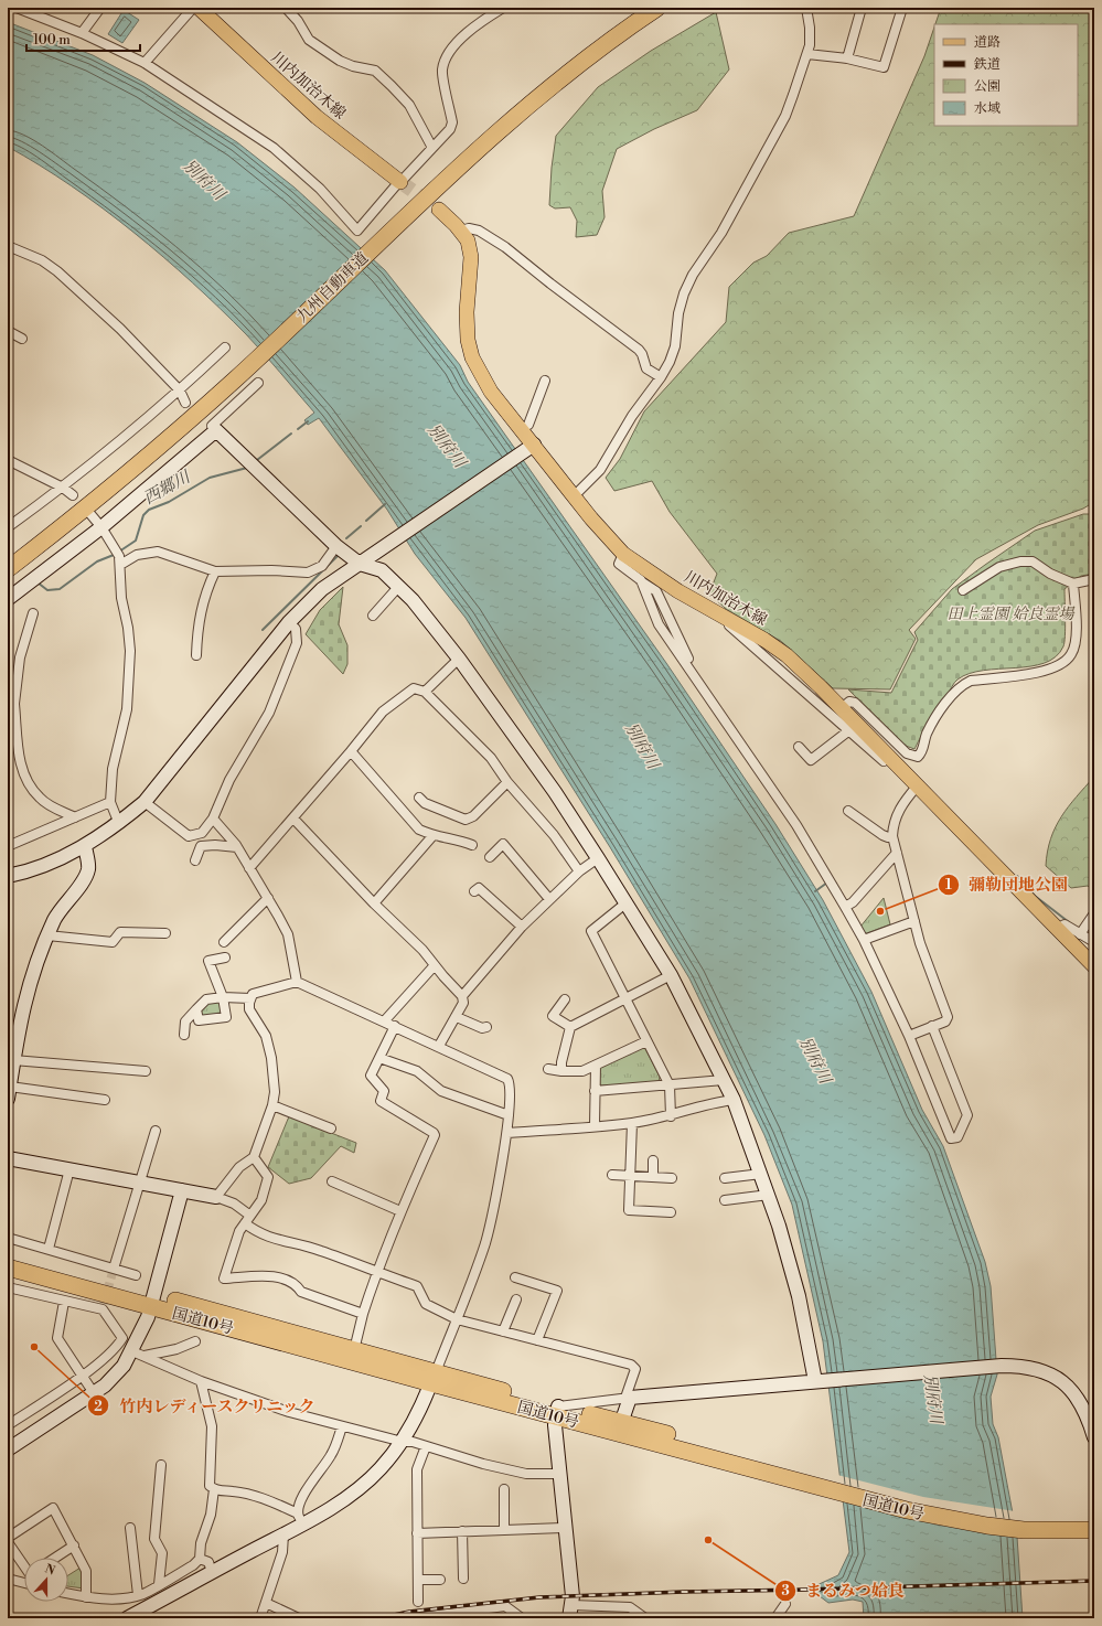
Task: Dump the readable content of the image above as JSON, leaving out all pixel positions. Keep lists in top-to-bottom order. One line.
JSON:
{"streets":{"highway":["九州自動車道","国道10号"],"main road":["川内加治木線"]},"water":["別府川","西郷川"],"parks":["田上霊園 姶良霊場"],"places":["彌勒団地公園","竹内レディースクリニック","まるみつ姶良"],"legend":["道路","鉄道","公園","水域"],"scale_bar":"100 m","north":"top"}
